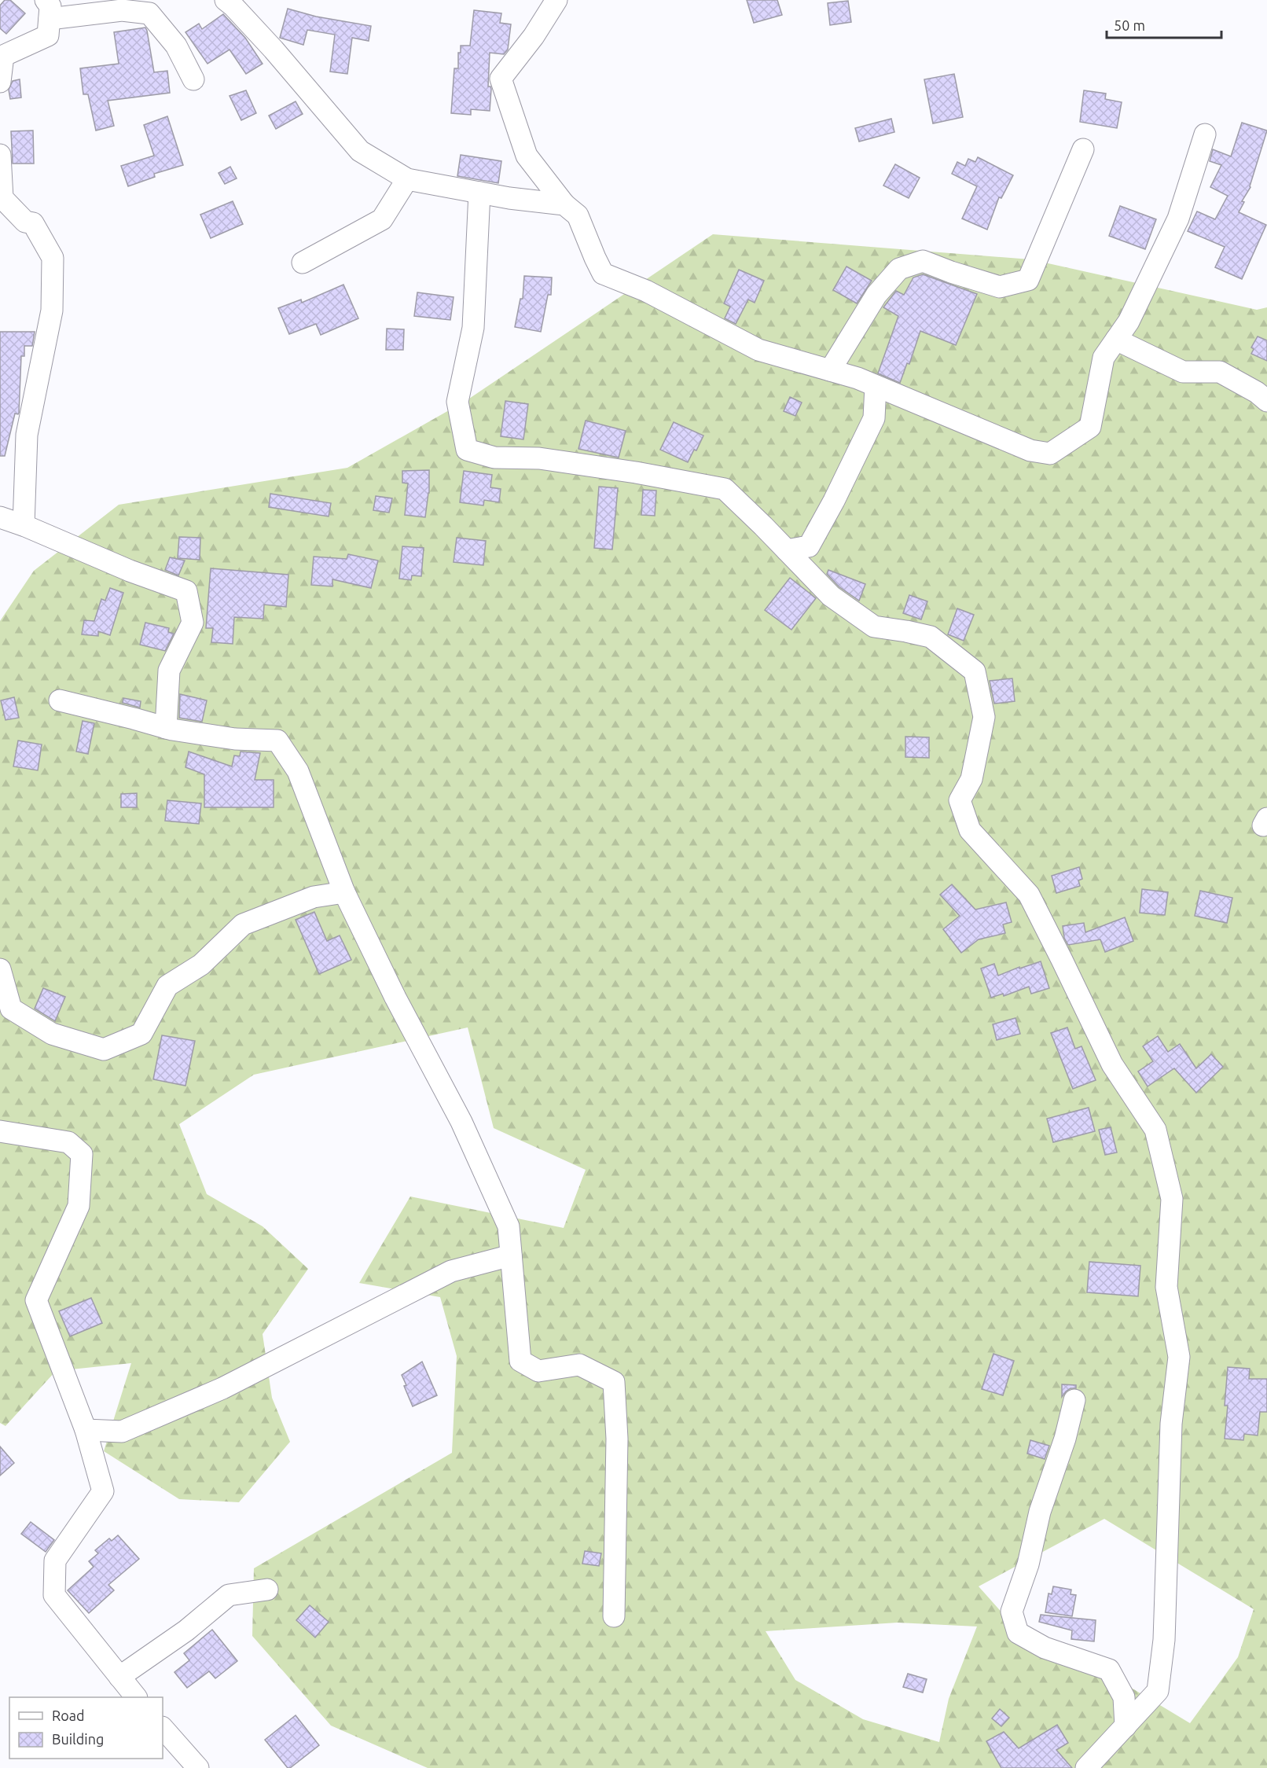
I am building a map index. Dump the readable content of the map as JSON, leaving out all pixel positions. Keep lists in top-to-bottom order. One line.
{"legend":["Road","Building"],"scale_bar":"50 m"}
